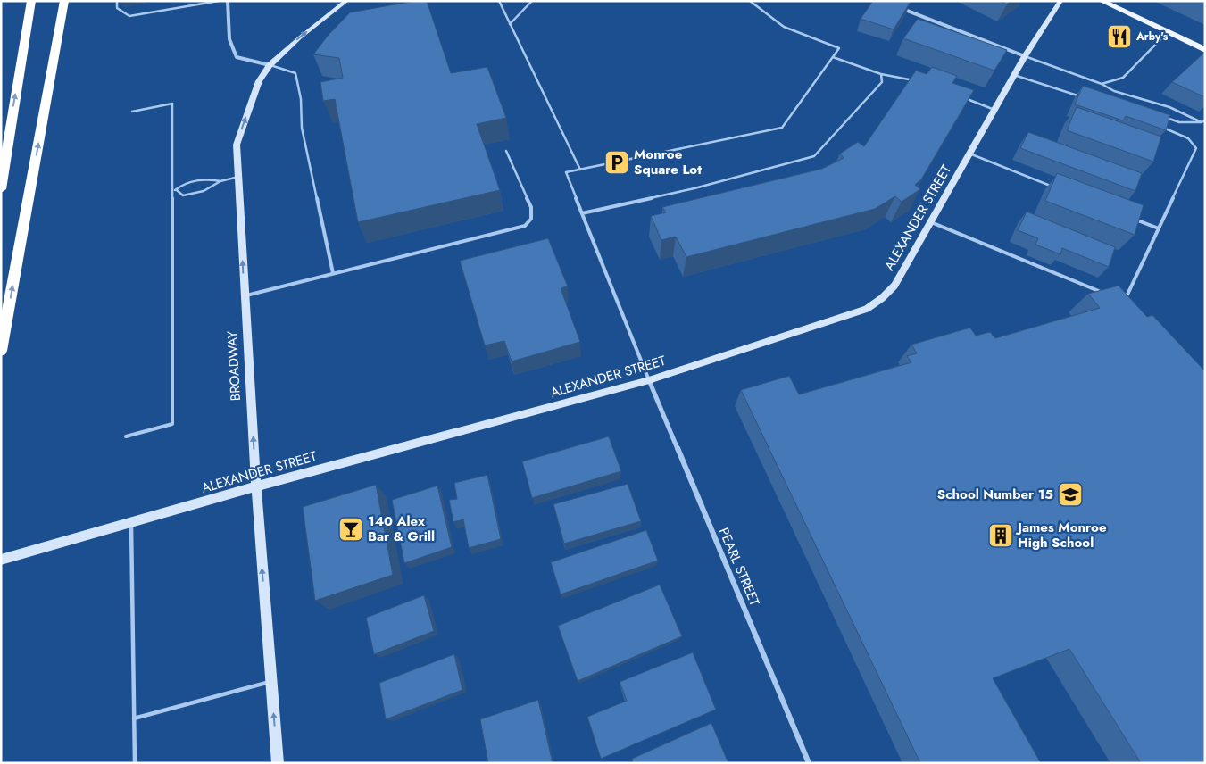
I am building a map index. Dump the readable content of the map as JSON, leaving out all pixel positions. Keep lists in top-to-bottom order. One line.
{"streets":{"street":["ALEXANDER STREET","BROADWAY","PEARL STREET"]},"crossings":[["ALEXANDER STREET","BROADWAY"],["ALEXANDER STREET","PEARL STREET"]],"one_way":["BROADWAY"],"places":{"restaurant":["Arby's"],"parking":["Monroe Square Lot"],"school or university":["School Number 15"],"bar":["140 Alex Bar & Grill"],"building":["James Monroe High School"]}}
